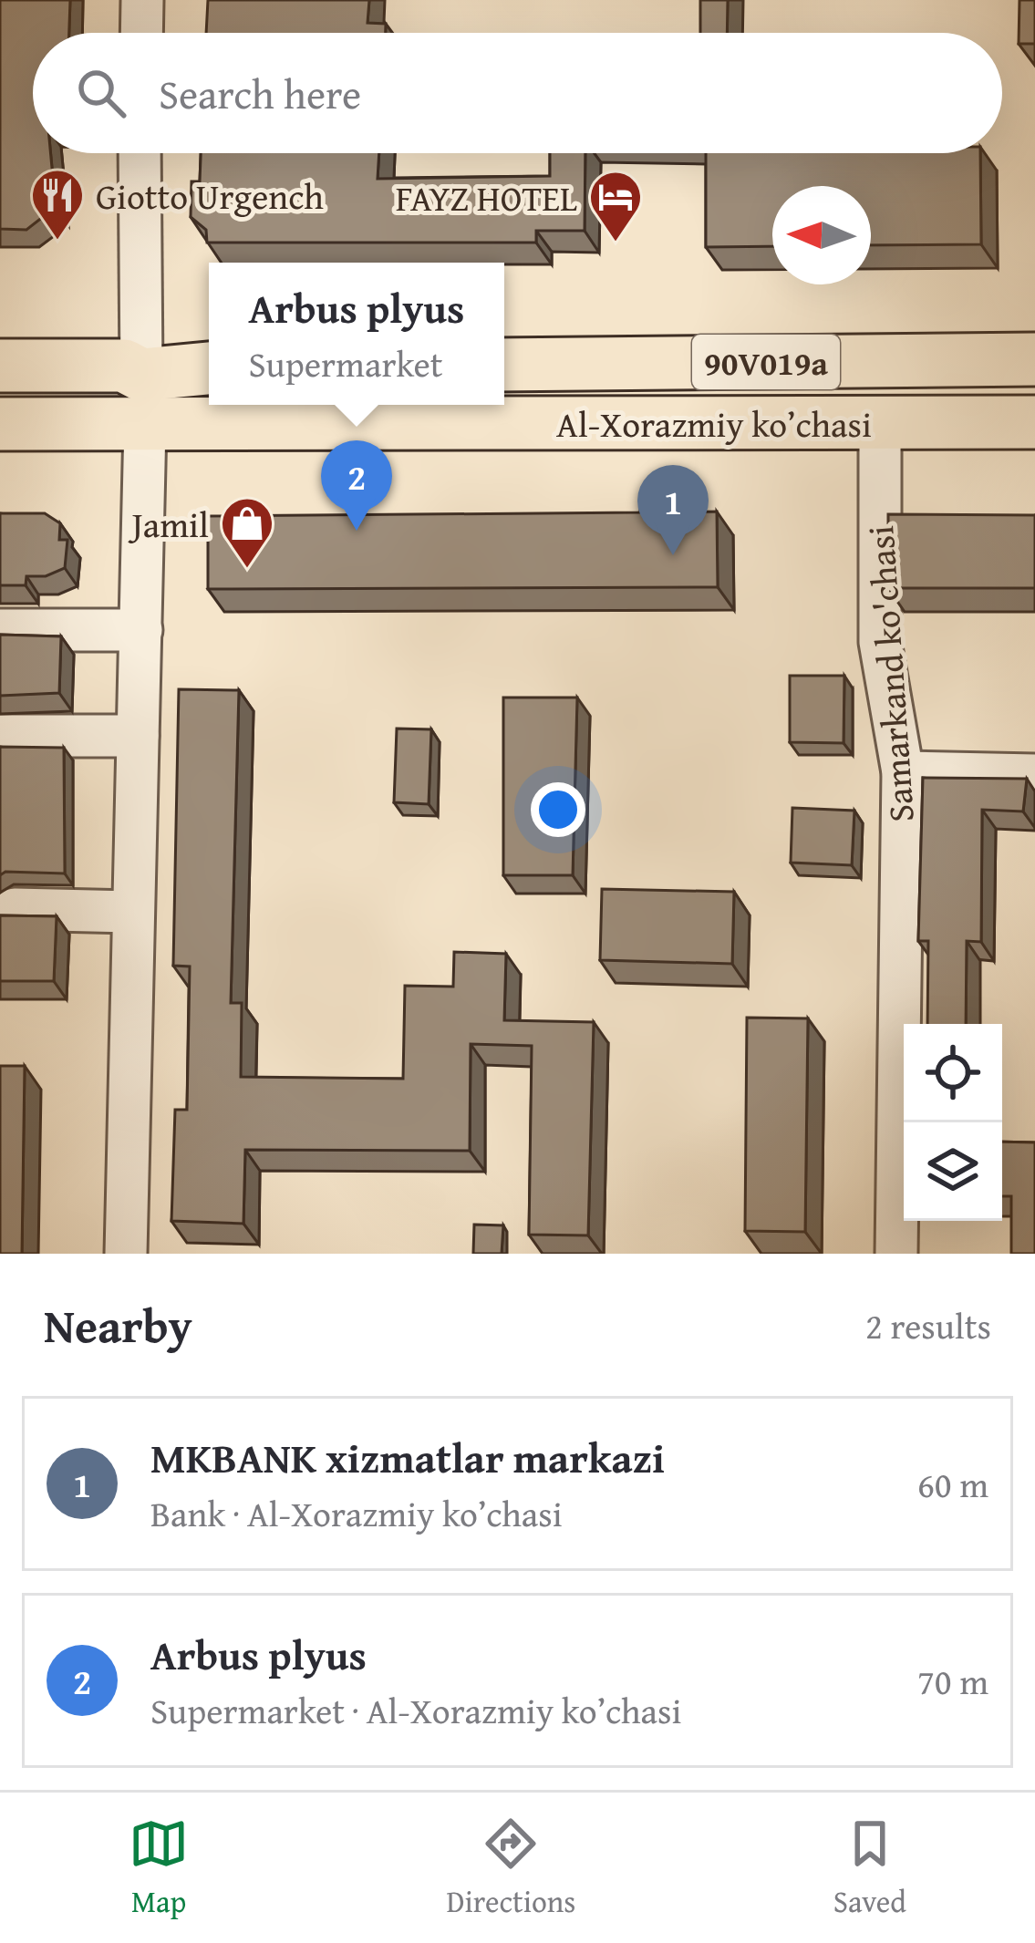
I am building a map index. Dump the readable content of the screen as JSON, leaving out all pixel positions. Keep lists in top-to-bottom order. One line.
{"streets":{"main road":["90V019a","Al-Xorazmiy ko’chasi"],"street":["Samarkand ko'chasi"]},"crossings":[["Al-Xorazmiy ko’chasi","Samarkand ko'chasi"]],"places":{"restaurant":["Giotto Urgench"],"hotel":["FAYZ HOTEL"],"shop":["Jamil"]},"north":"left","page":{"search":"Search here","popup":["Arbus plyus","Supermarket"],"pins":["2","1"],"heading":["Nearby","2 results"],"list":[{"mark":"1","name":"MKBANK xizmatlar markazi","note":"Bank · Al-Xorazmiy ko’chasi","value":"60 m"},{"mark":"2","name":"Arbus plyus","note":"Supermarket · Al-Xorazmiy ko’chasi","value":"70 m"}],"nav":["Map","Directions","Saved"]}}
